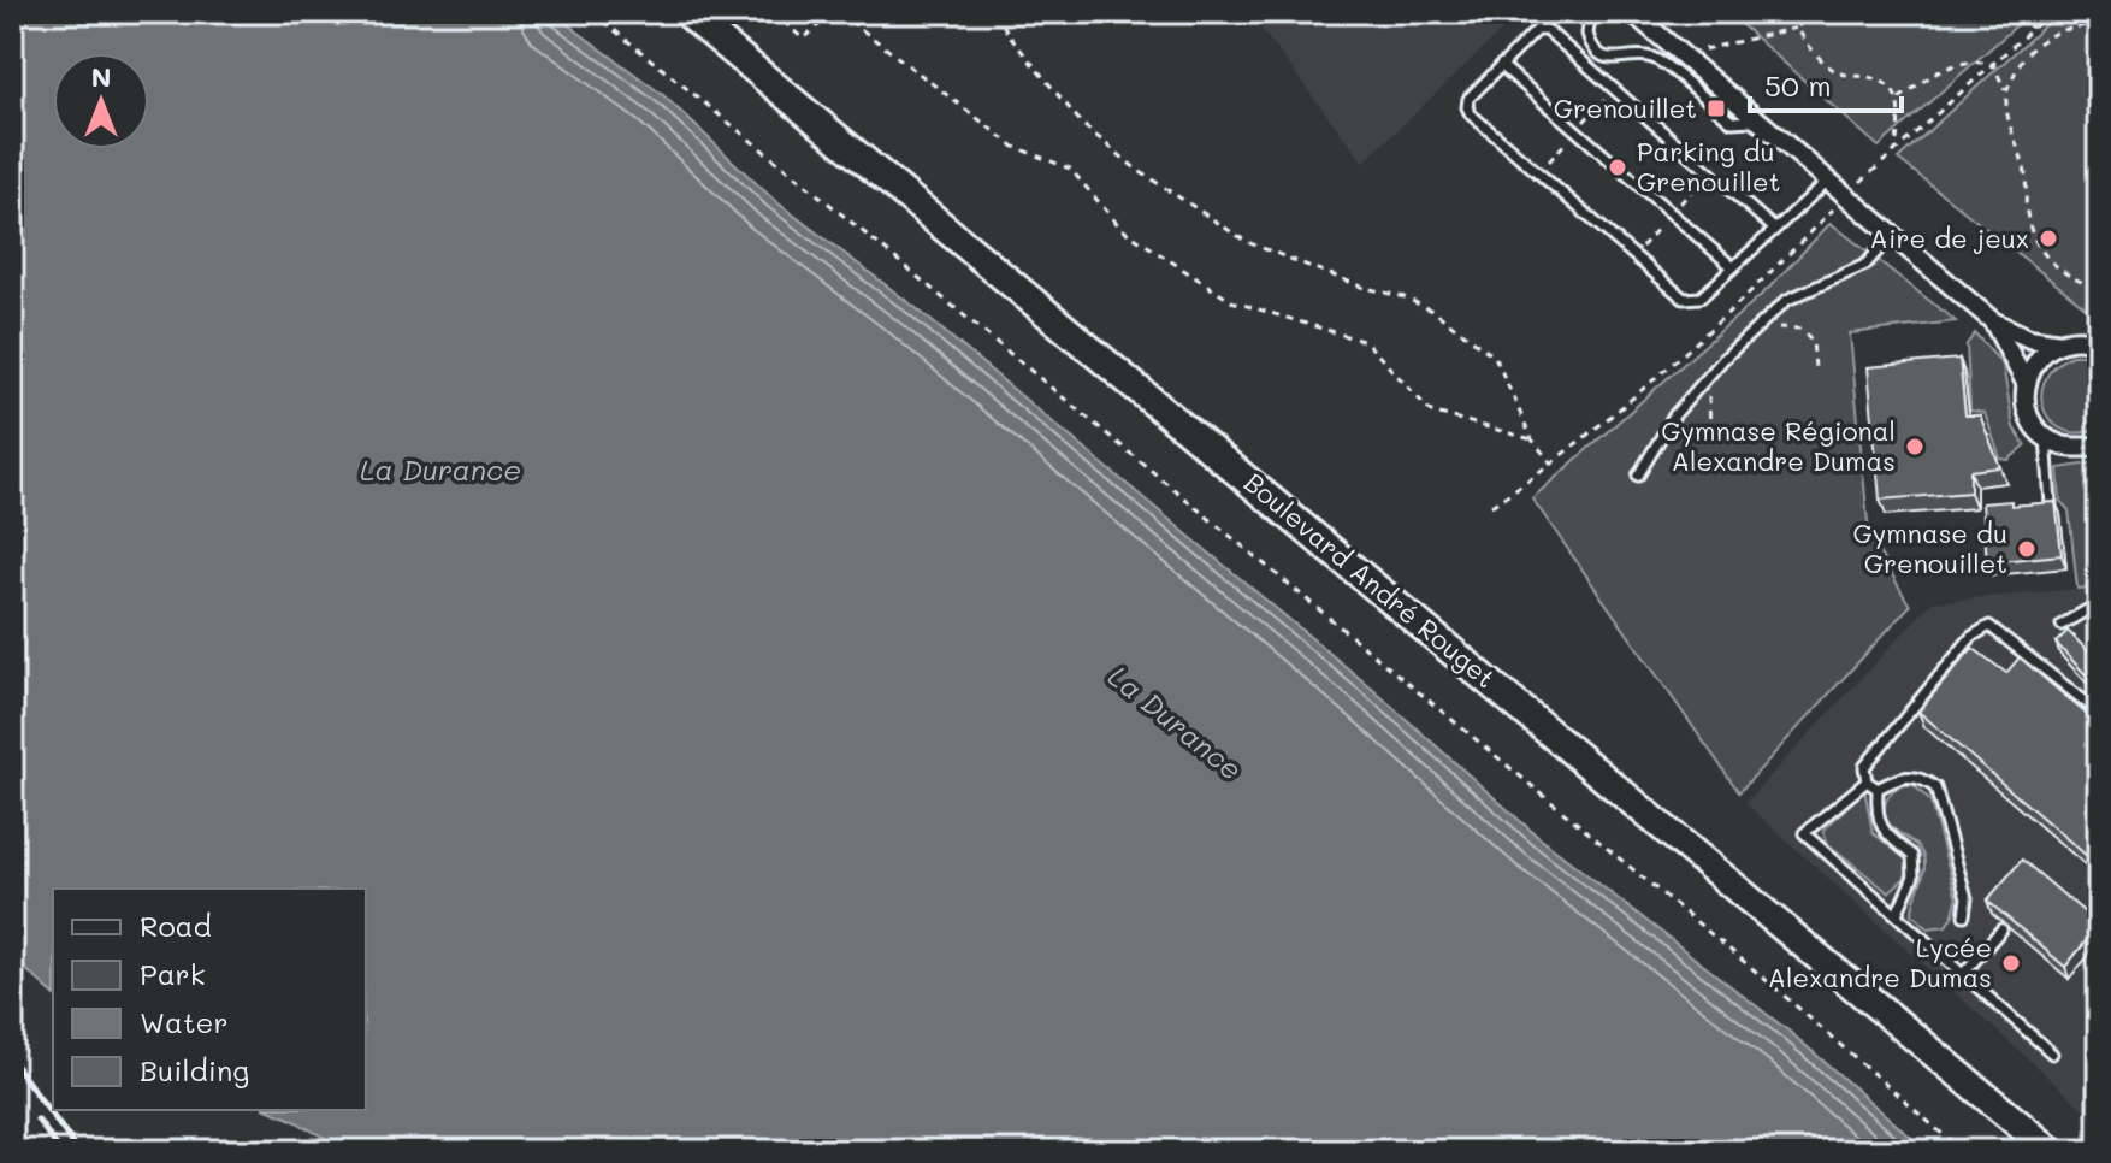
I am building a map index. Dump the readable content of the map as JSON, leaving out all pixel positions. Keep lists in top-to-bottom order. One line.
{"streets":{"main road":["Boulevard André Rouget"]},"water":["La Durance"],"places":{"transit":["Grenouillet"],"other":["Parking du Grenouillet","Aire de jeux","Gymnase Régional Alexandre Dumas","Gymnase du Grenouillet","Lycée Alexandre Dumas"]},"legend":["Road","Park","Water","Building"],"scale_bar":"50 m","north":"top"}
